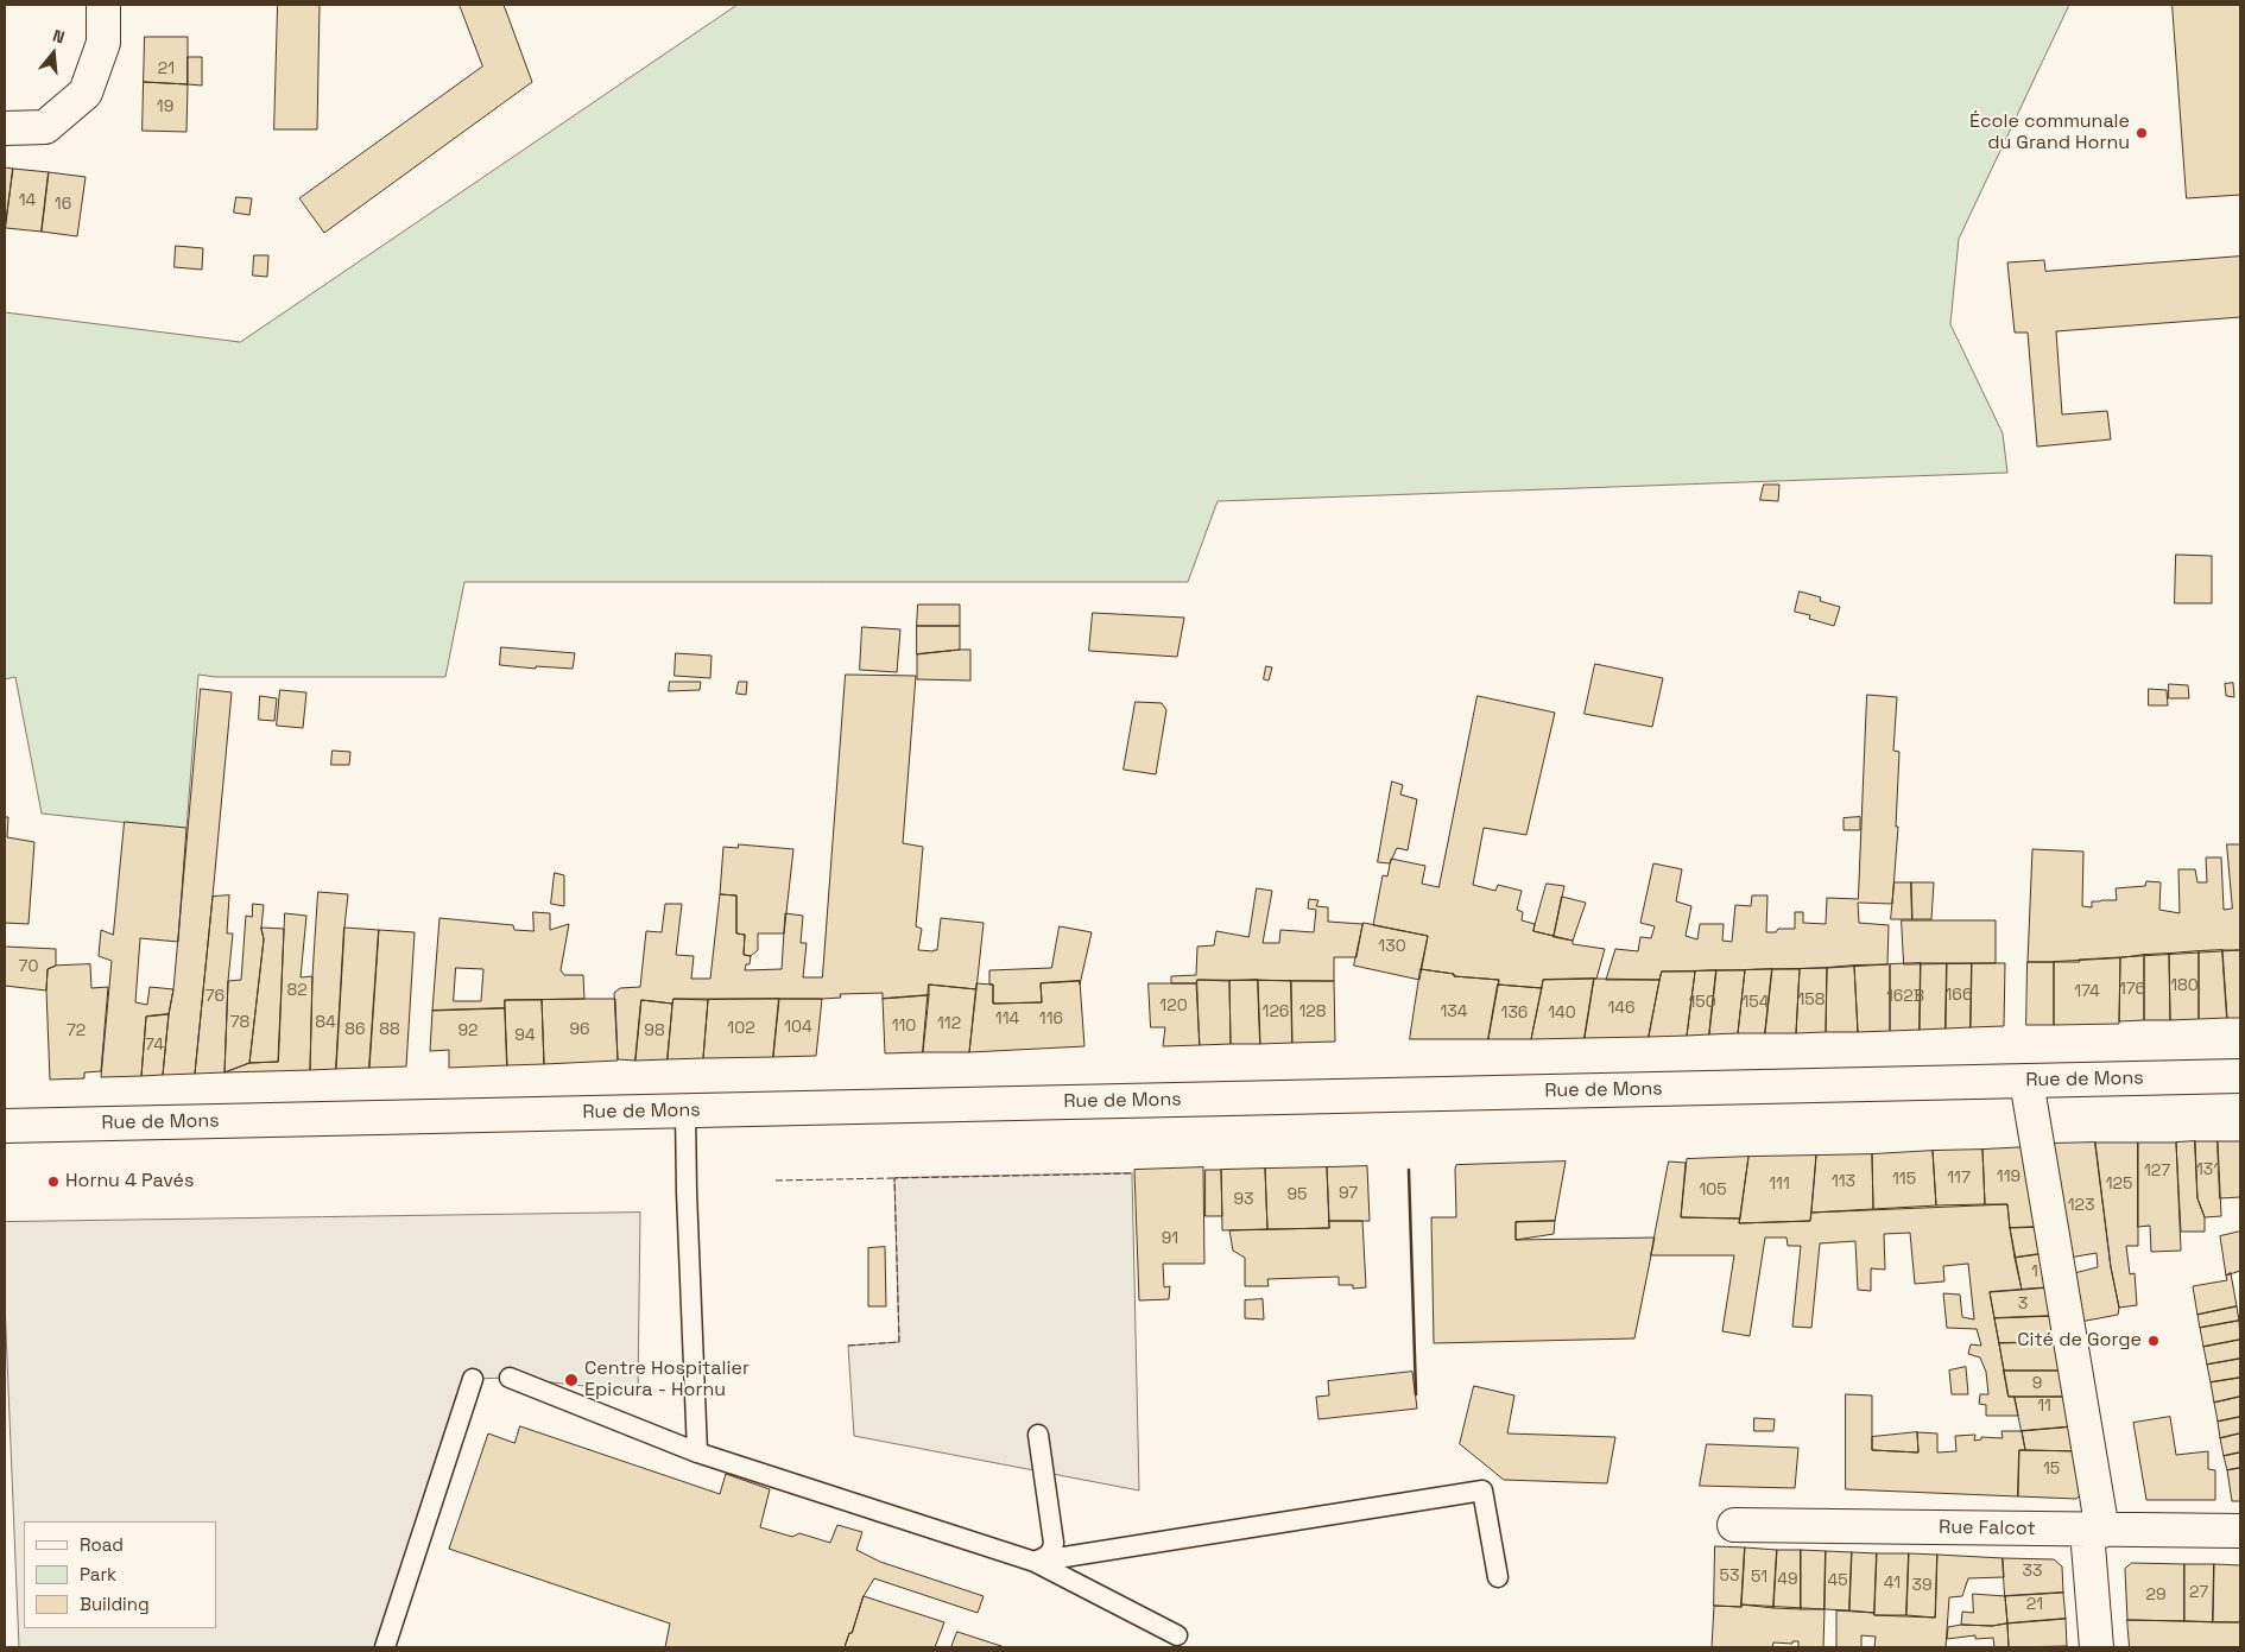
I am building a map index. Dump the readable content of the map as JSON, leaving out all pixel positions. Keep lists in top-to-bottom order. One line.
{"streets":{"main road":["Rue de Mons","Rue Falcot"]},"places":["École communale du Grand Hornu","Hornu 4 Pavés","Cité de Gorge","Centre Hospitalier Epicura - Hornu"],"house_numbers":["21","19","14","16","130","70","180","176","82","174","166","76","162B","158","150","154","120","146","126","128","134","136","140","114","116","78","84","112","110","104","102","86","88","96","72","92","98","94","74","131","127","119","117","115","113","111","125","105","97","95","93","123","91","1","3","9","11","15","33","53","51","49","45","41","39","27","29","21"],"legend":["Road","Park","Building"],"north":"top"}
